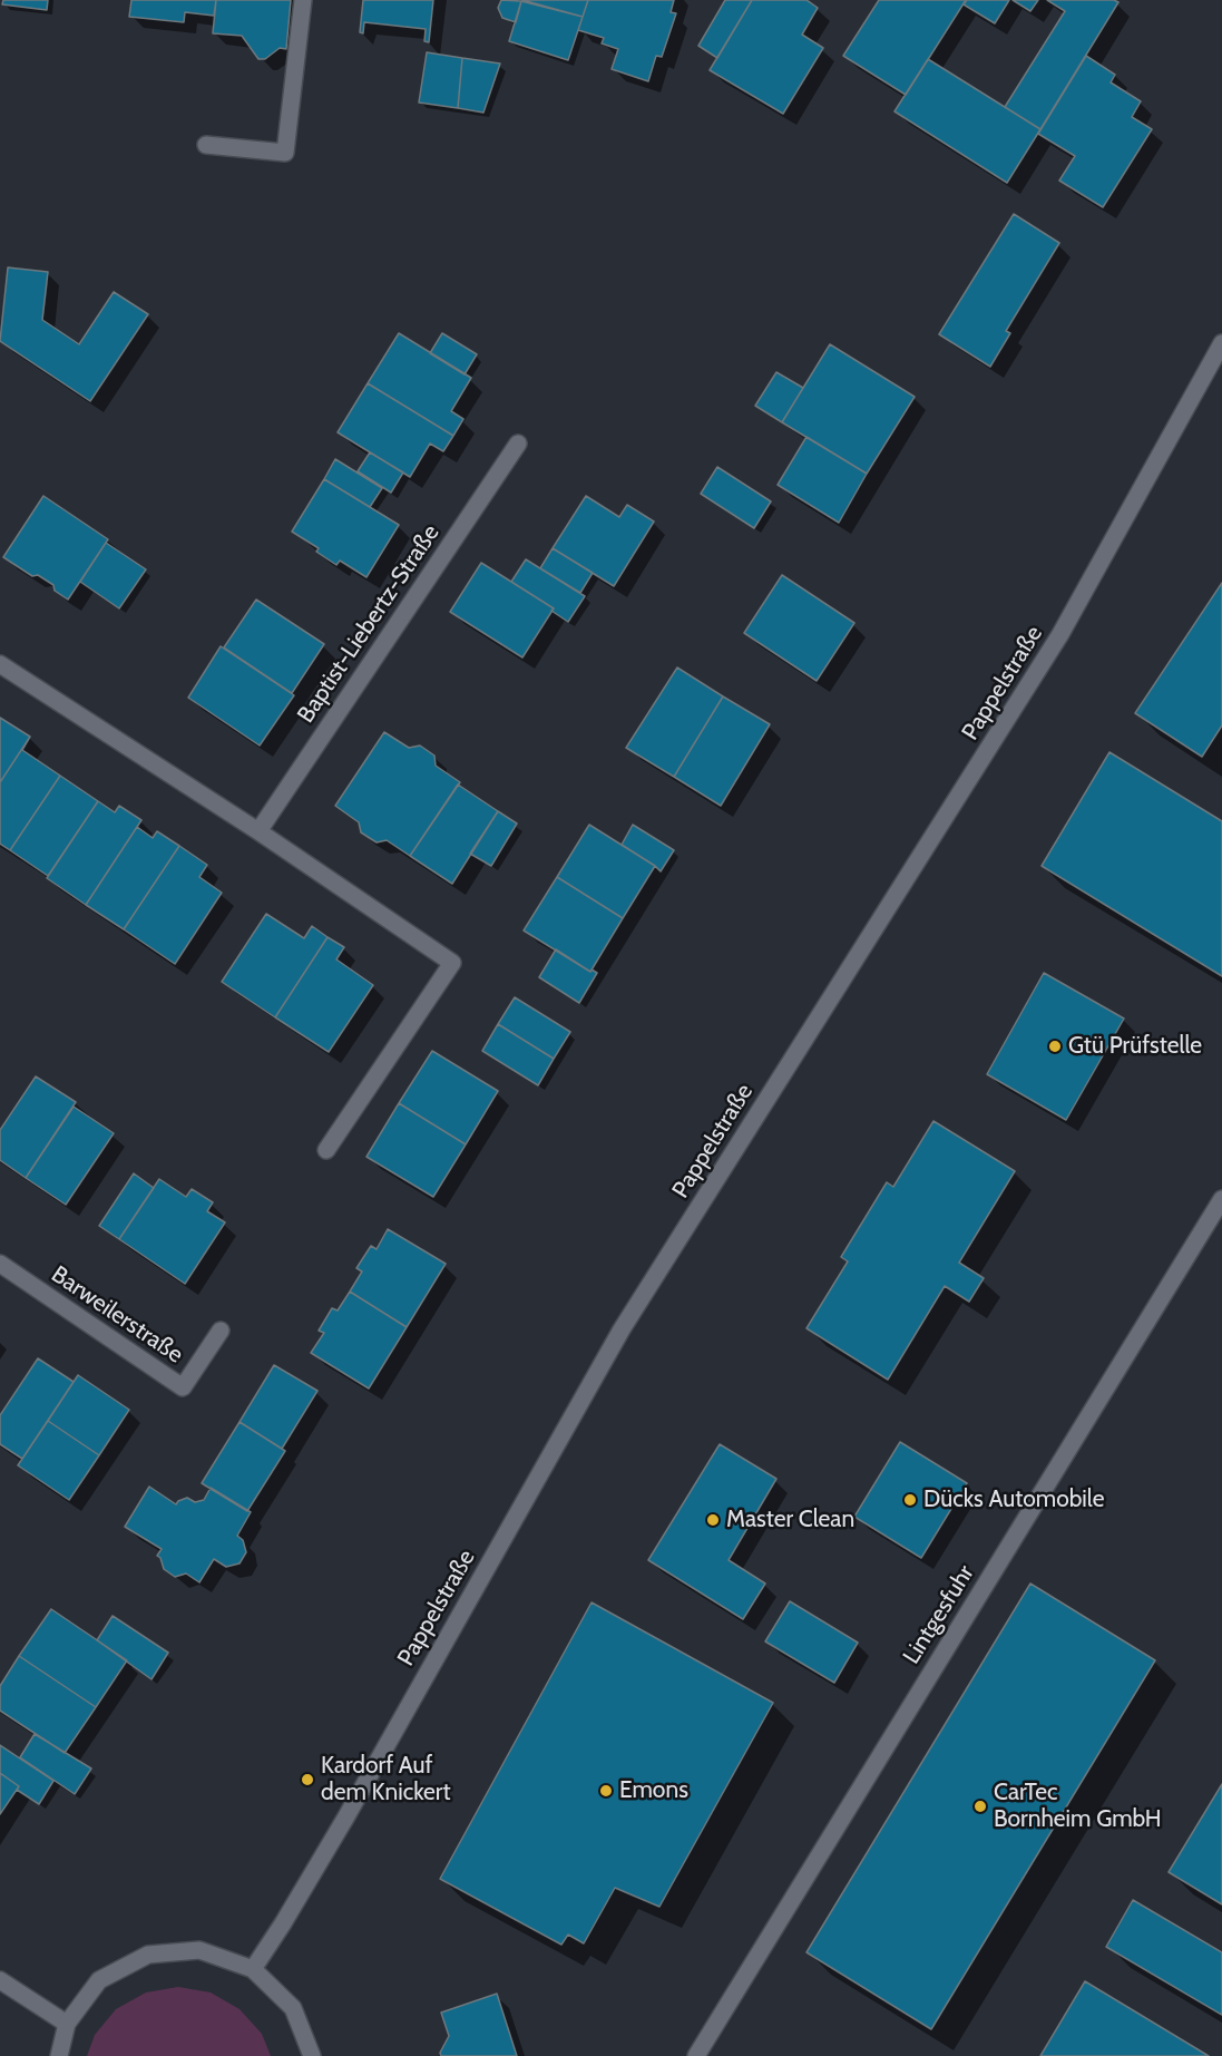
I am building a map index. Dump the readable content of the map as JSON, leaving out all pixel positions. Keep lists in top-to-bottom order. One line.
{"streets":{"street":["Baptist-Liebertz-Straße","Pappelstraße","Barweilerstraße","Lintgesfuhr"]},"places":["Gtü Prüfstelle","Dücks Automobile","Master Clean","Kardorf Auf dem Knickert","Emons","CarTec Bornheim GmbH"]}
